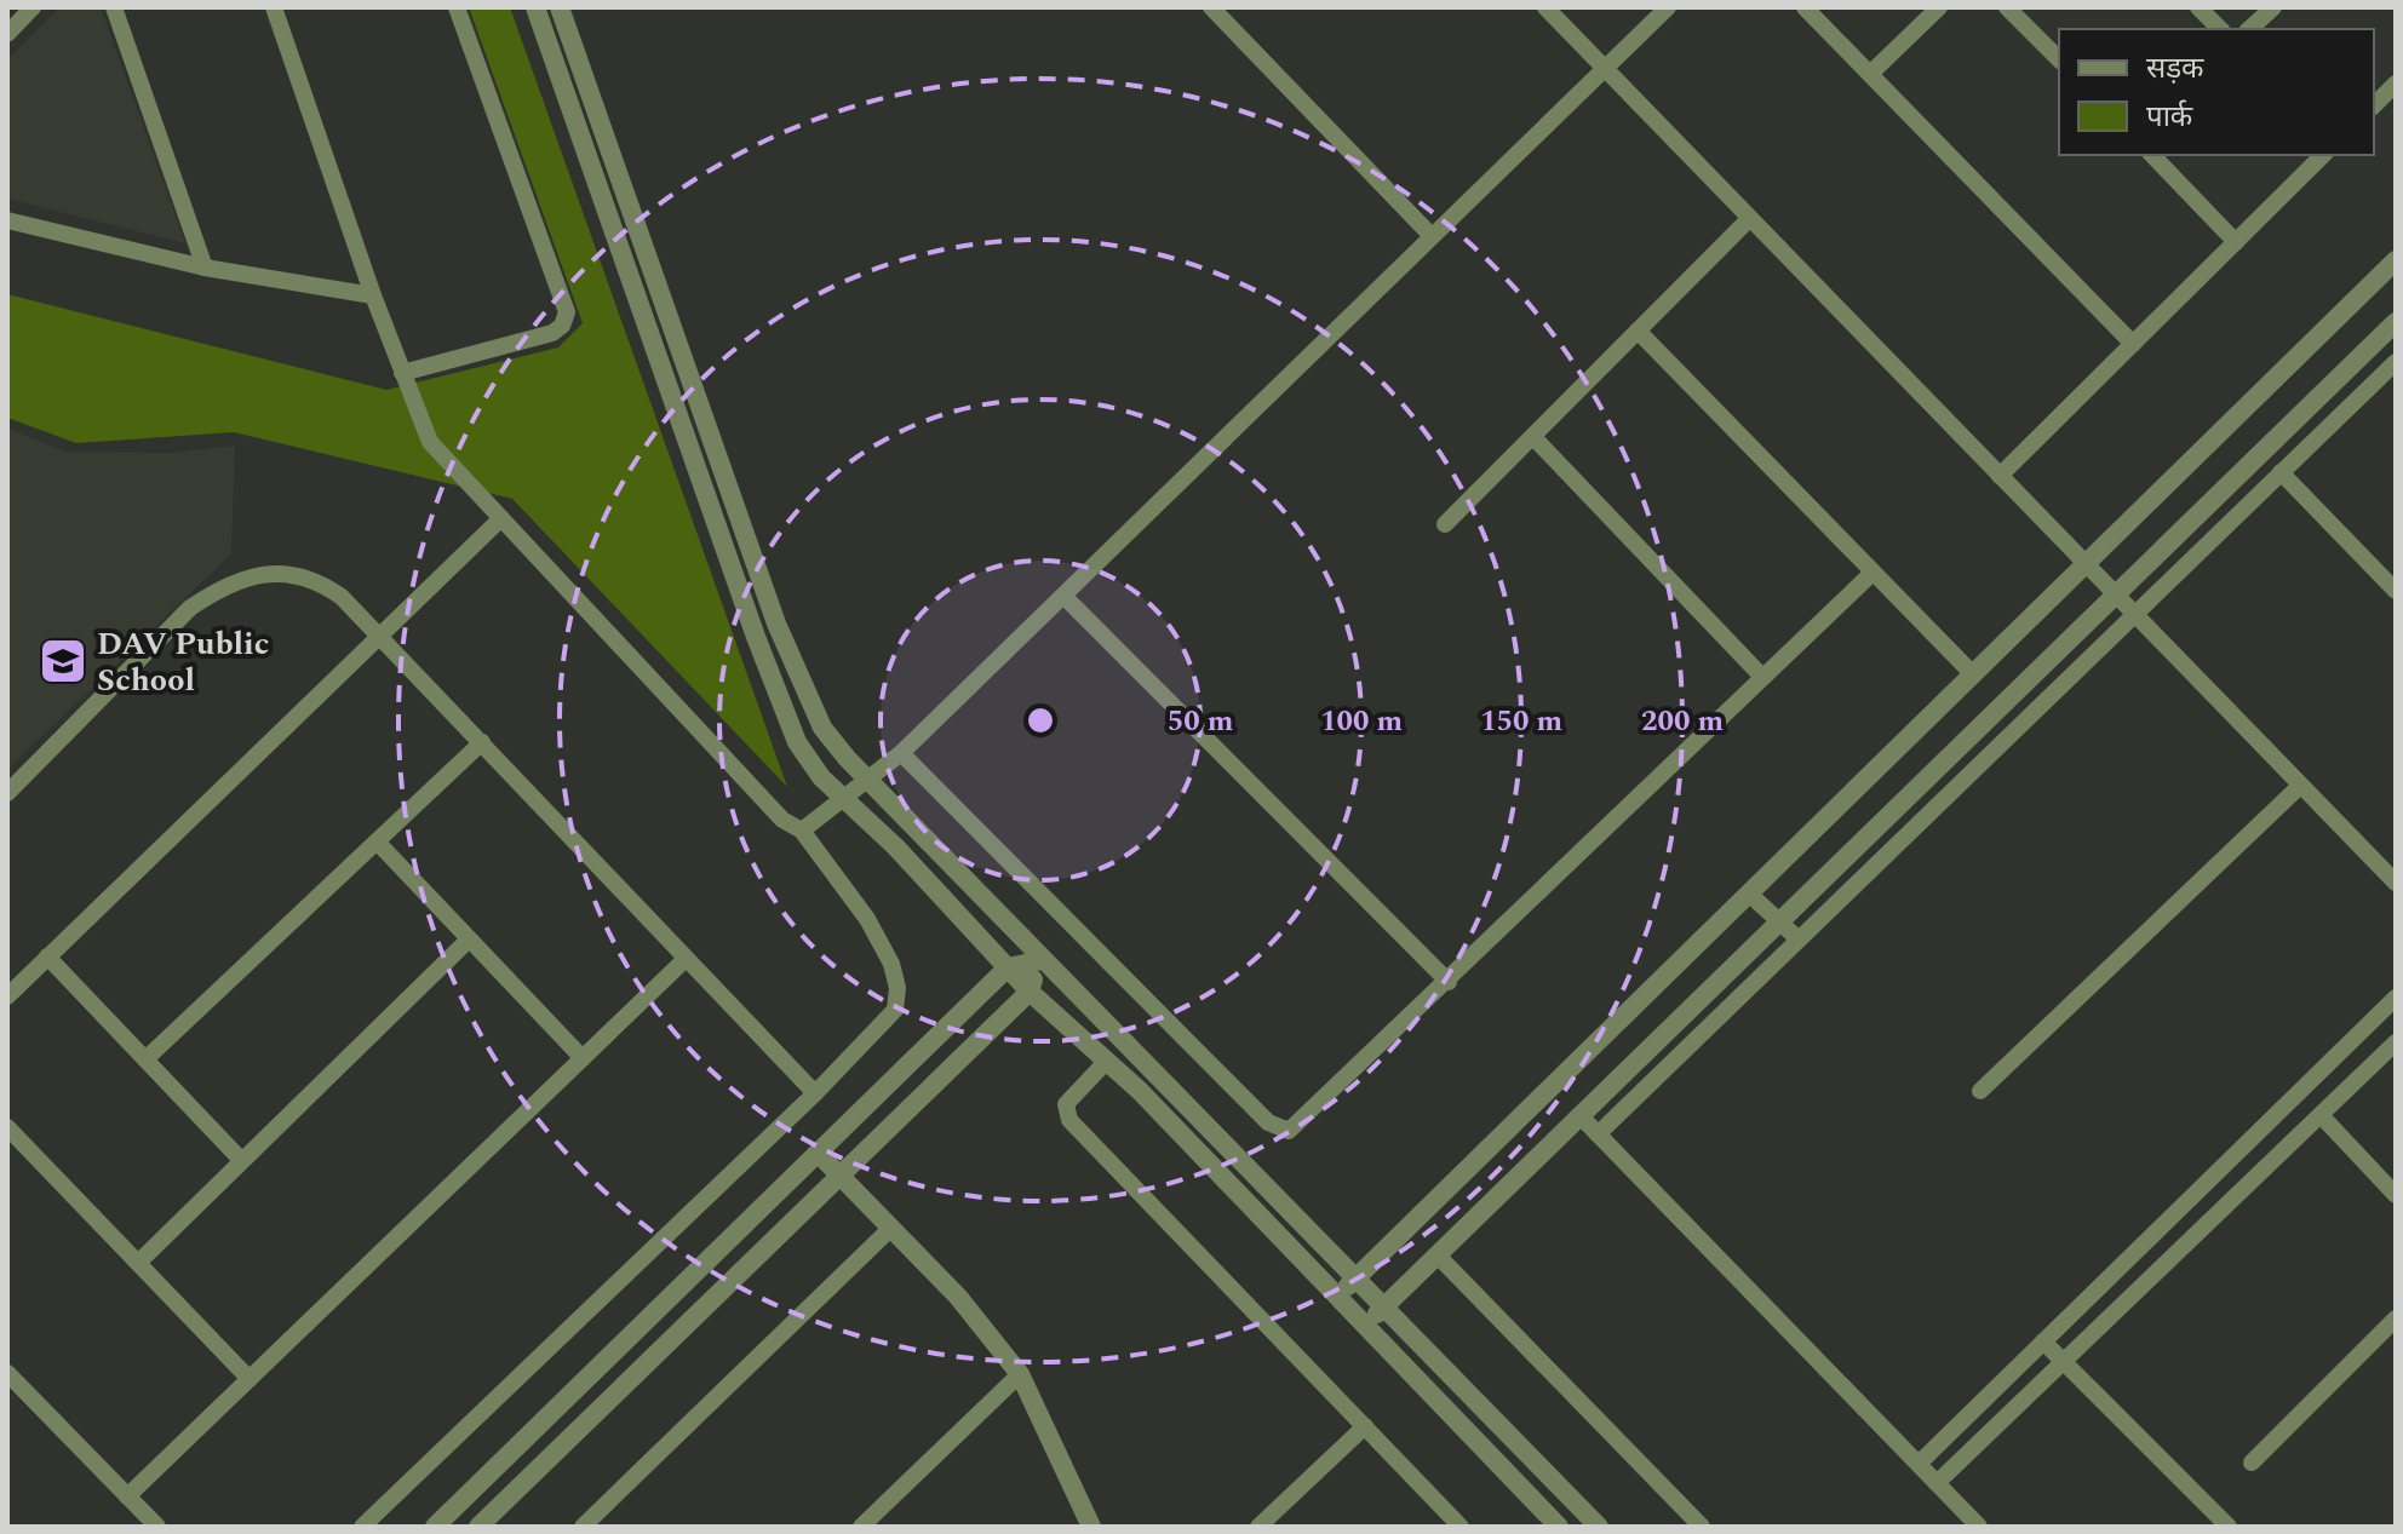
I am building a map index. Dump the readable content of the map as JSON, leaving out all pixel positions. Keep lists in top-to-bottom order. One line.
{"places":{"school or university":["DAV Public School"]},"legend":["सड़क","पार्क"],"rings":["50 m","100 m","150 m","200 m"]}
